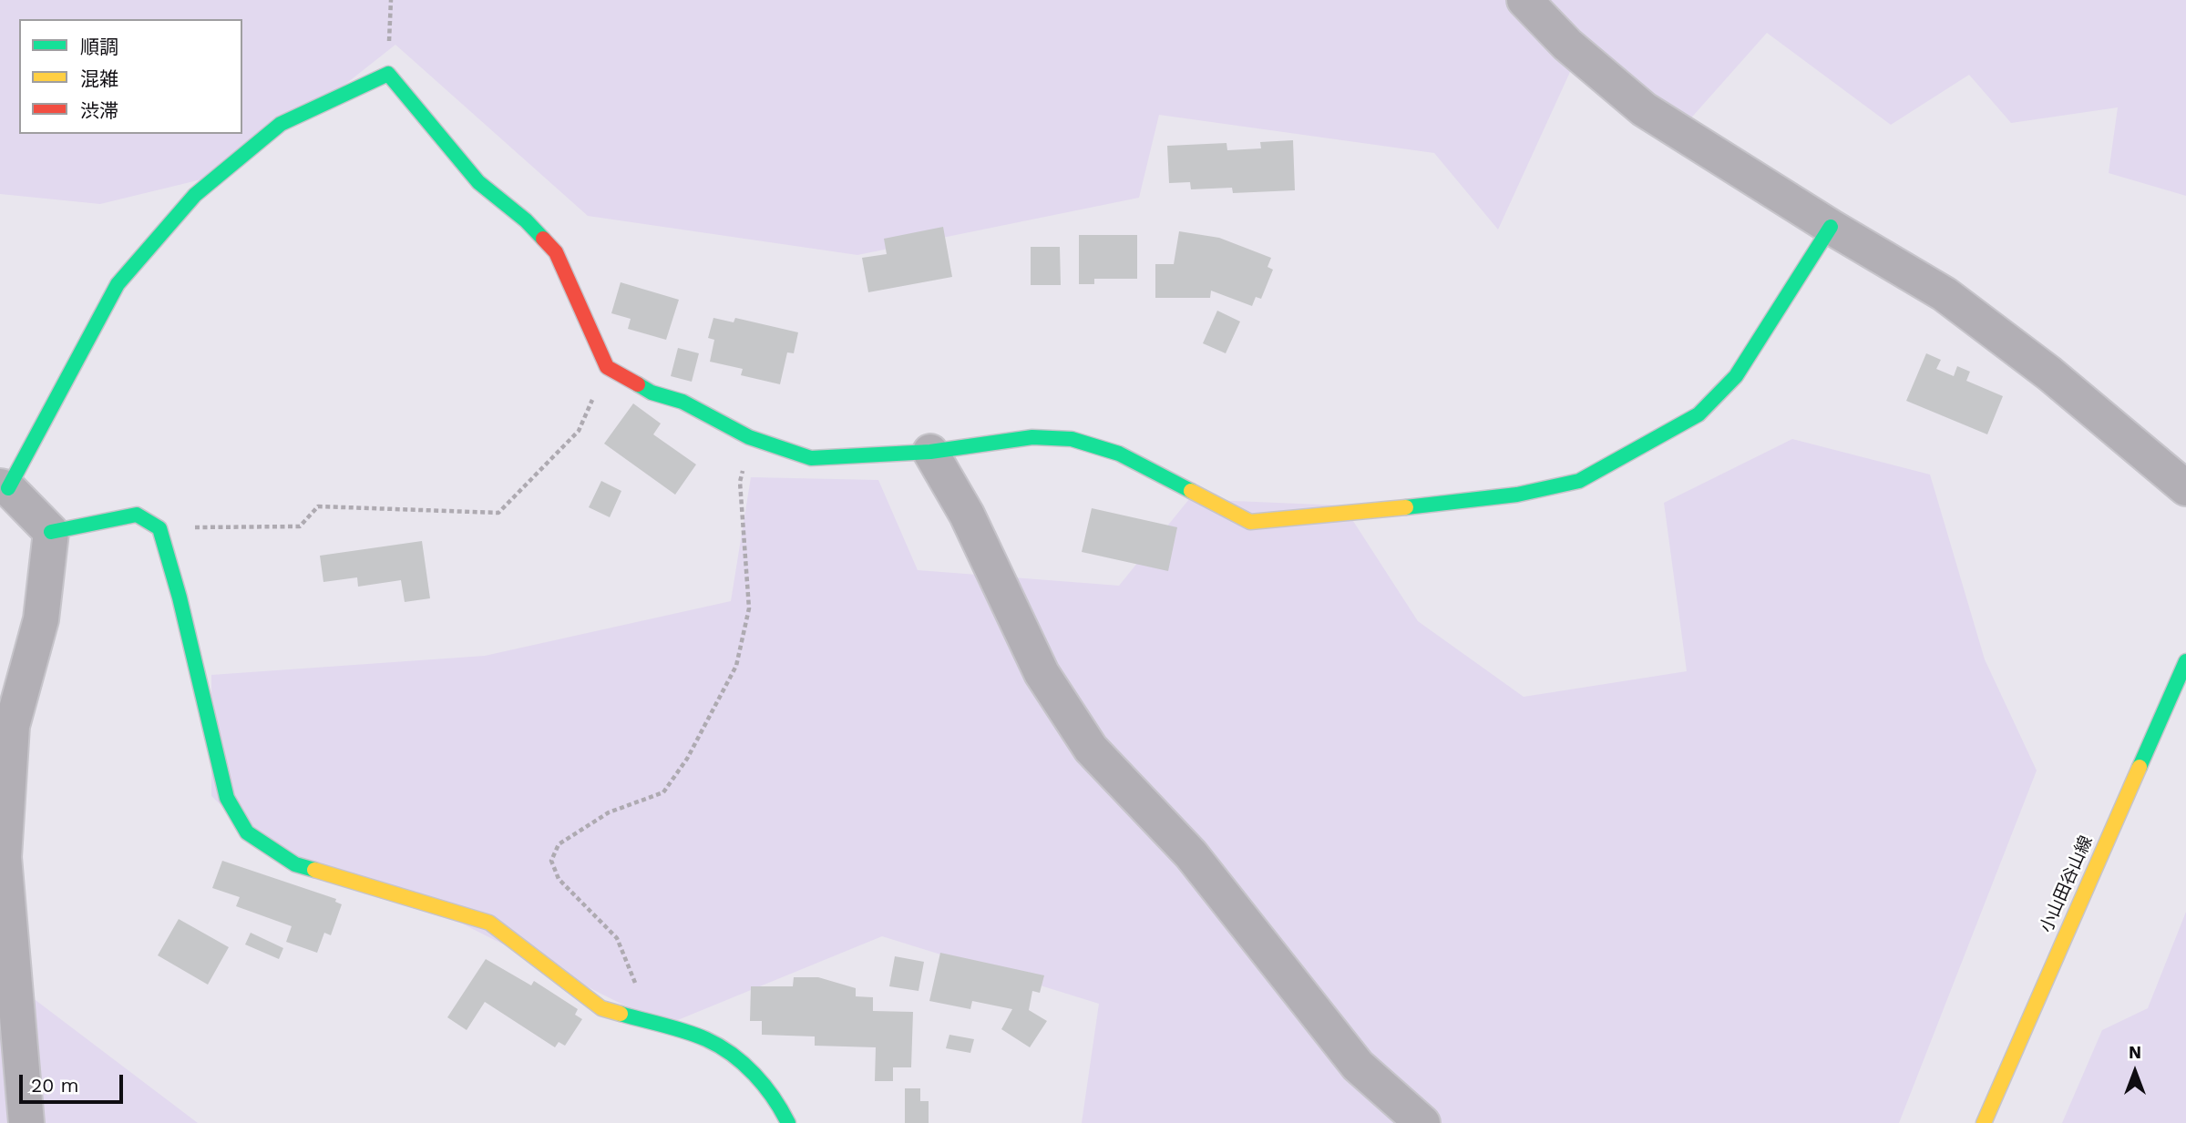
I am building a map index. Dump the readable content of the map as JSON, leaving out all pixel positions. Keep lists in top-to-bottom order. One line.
{"streets":{"street":["小山田谷山線"]},"legend":["順調","混雑","渋滞"],"scale_bar":"20 m","north":"top"}
